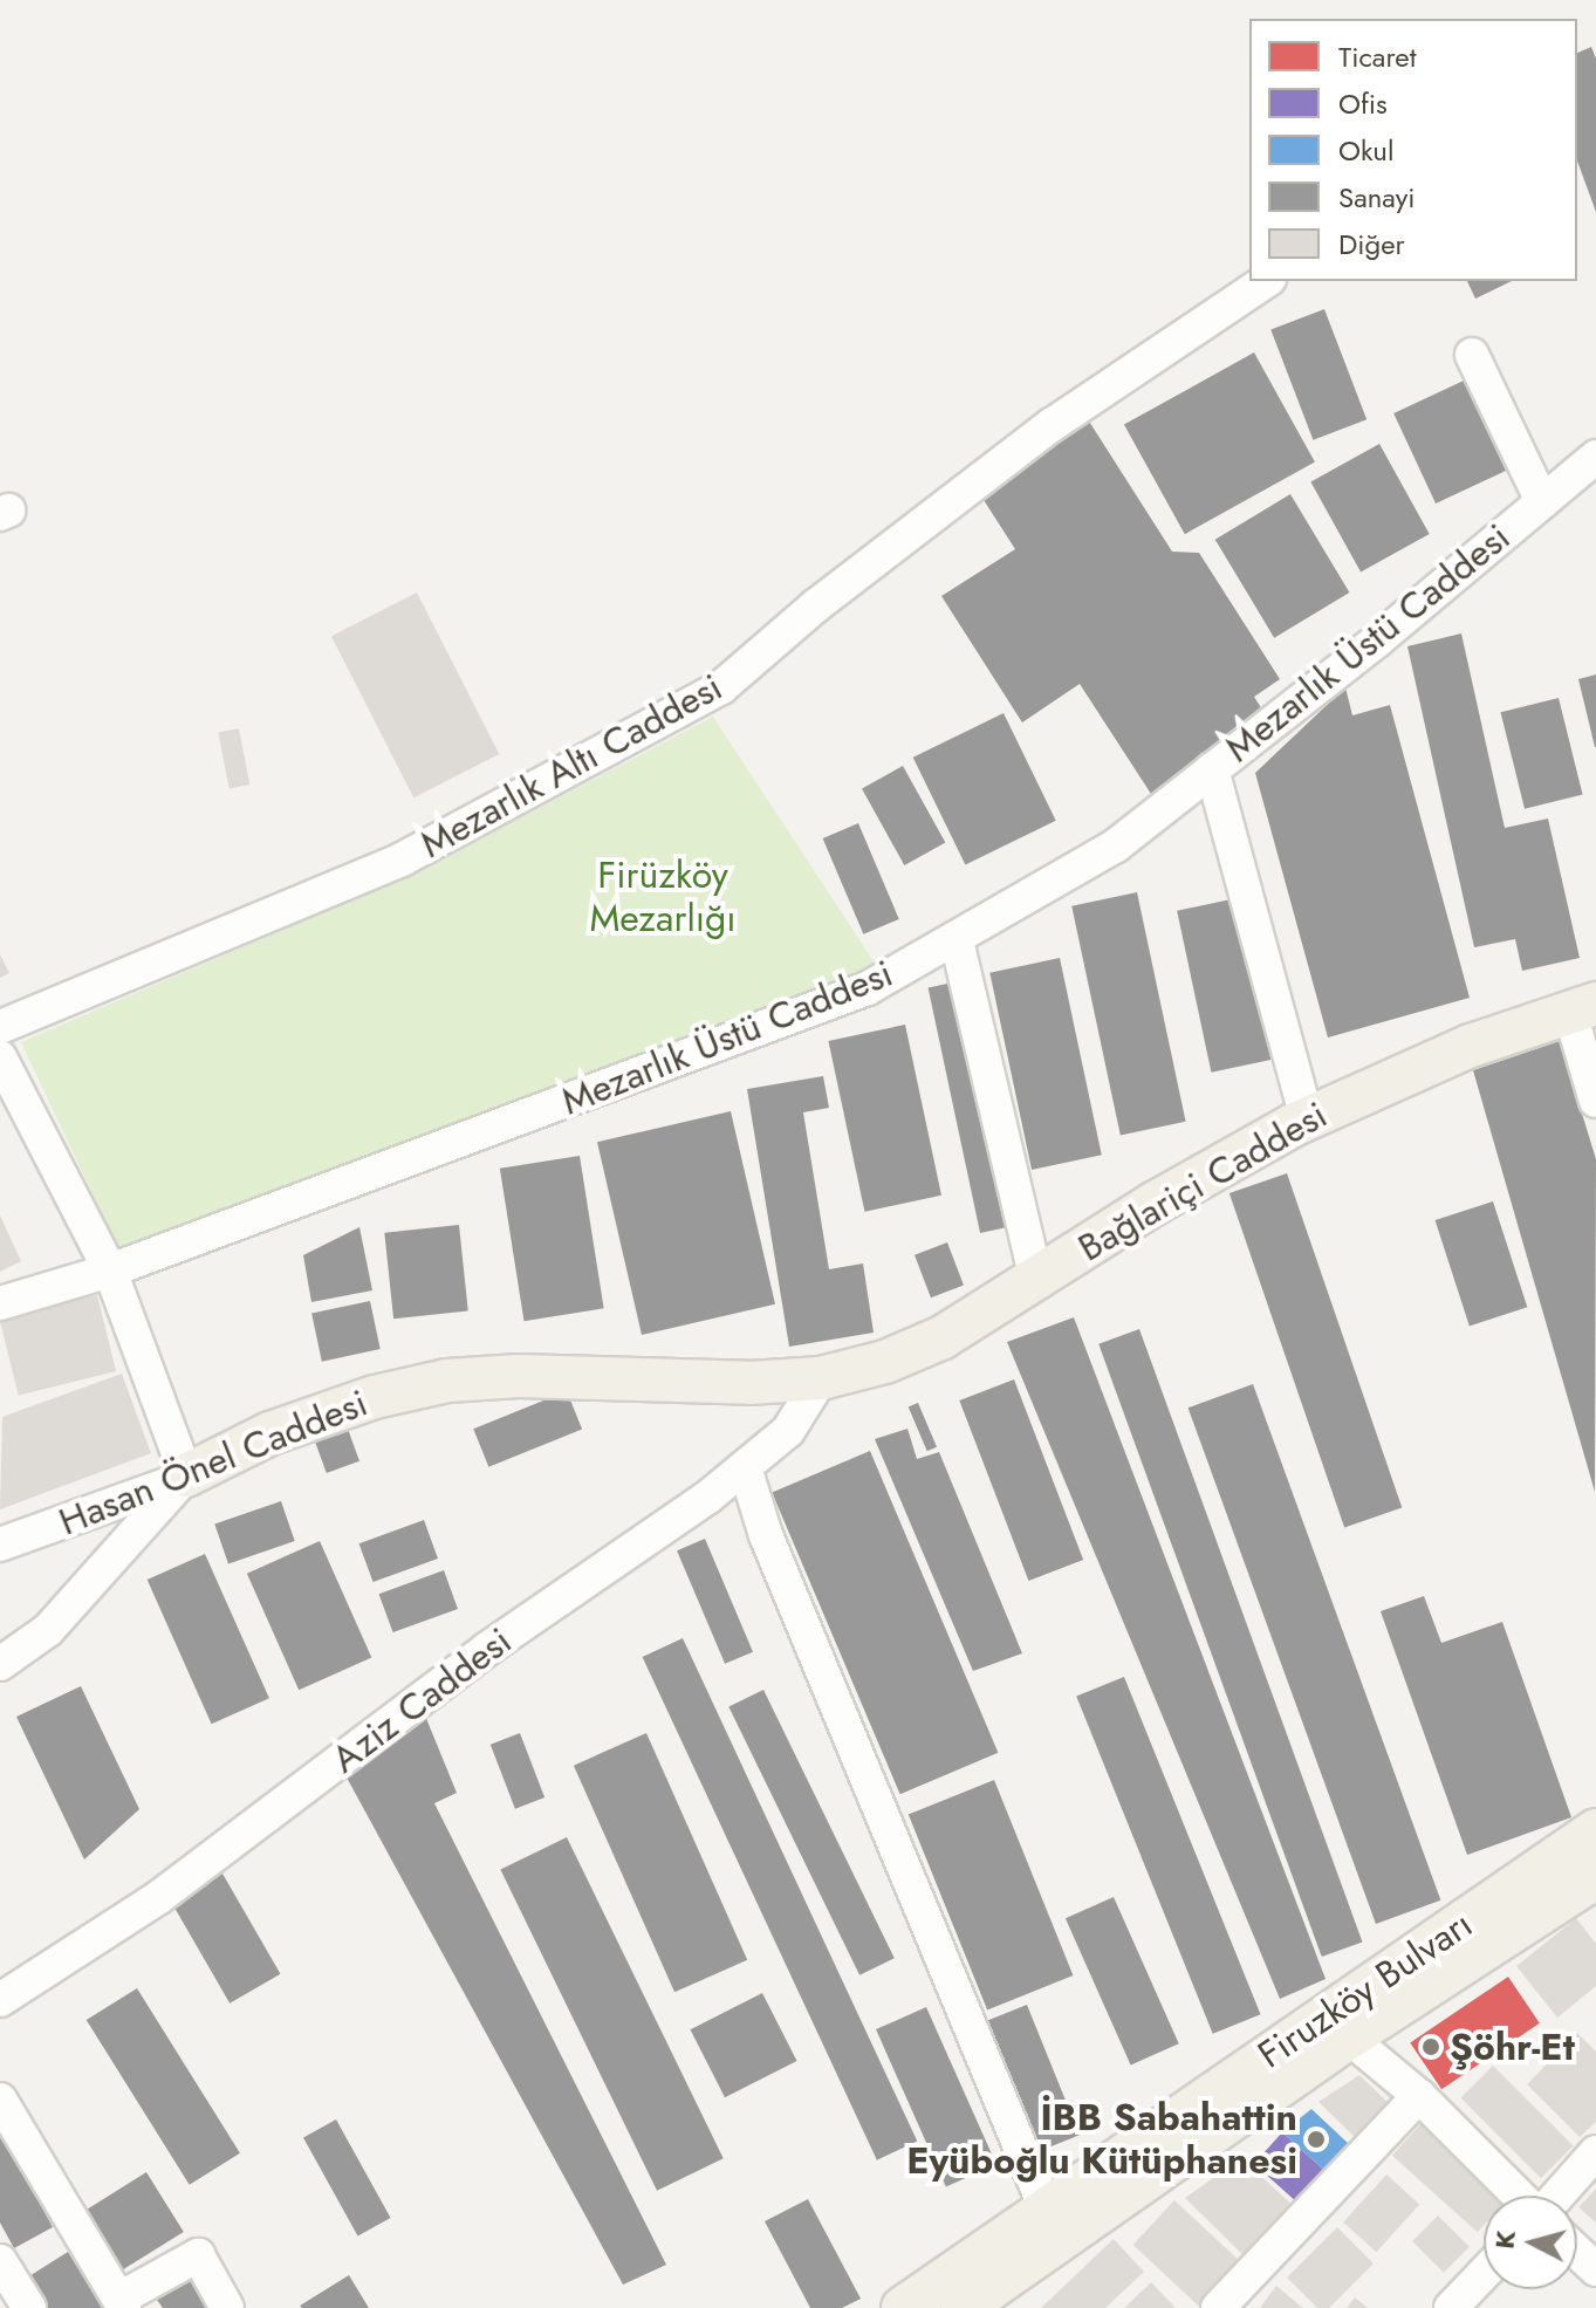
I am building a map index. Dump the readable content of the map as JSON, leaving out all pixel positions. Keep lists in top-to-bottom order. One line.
{"streets":{"main road":["Bağlariçi Caddesi","Hasan Önel Caddesi","Firuzköy Bulvarı"],"street":["Mezarlık Üstü Caddesi","Mezarlık Altı Caddesi","Aziz Caddesi"]},"crossings":[["Bağlariçi Caddesi","Hasan Önel Caddesi"],["Bağlariçi Caddesi","Aziz Caddesi"],["Hasan Önel Caddesi","Aziz Caddesi"]],"parks":["Firüzköy Mezarlığı"],"places":["Şöhr-Et","İBB Sabahattin Eyüboğlu Kütüphanesi"],"legend":["Ticaret","Ofis","Okul","Sanayi","Diğer"],"north":"left"}
